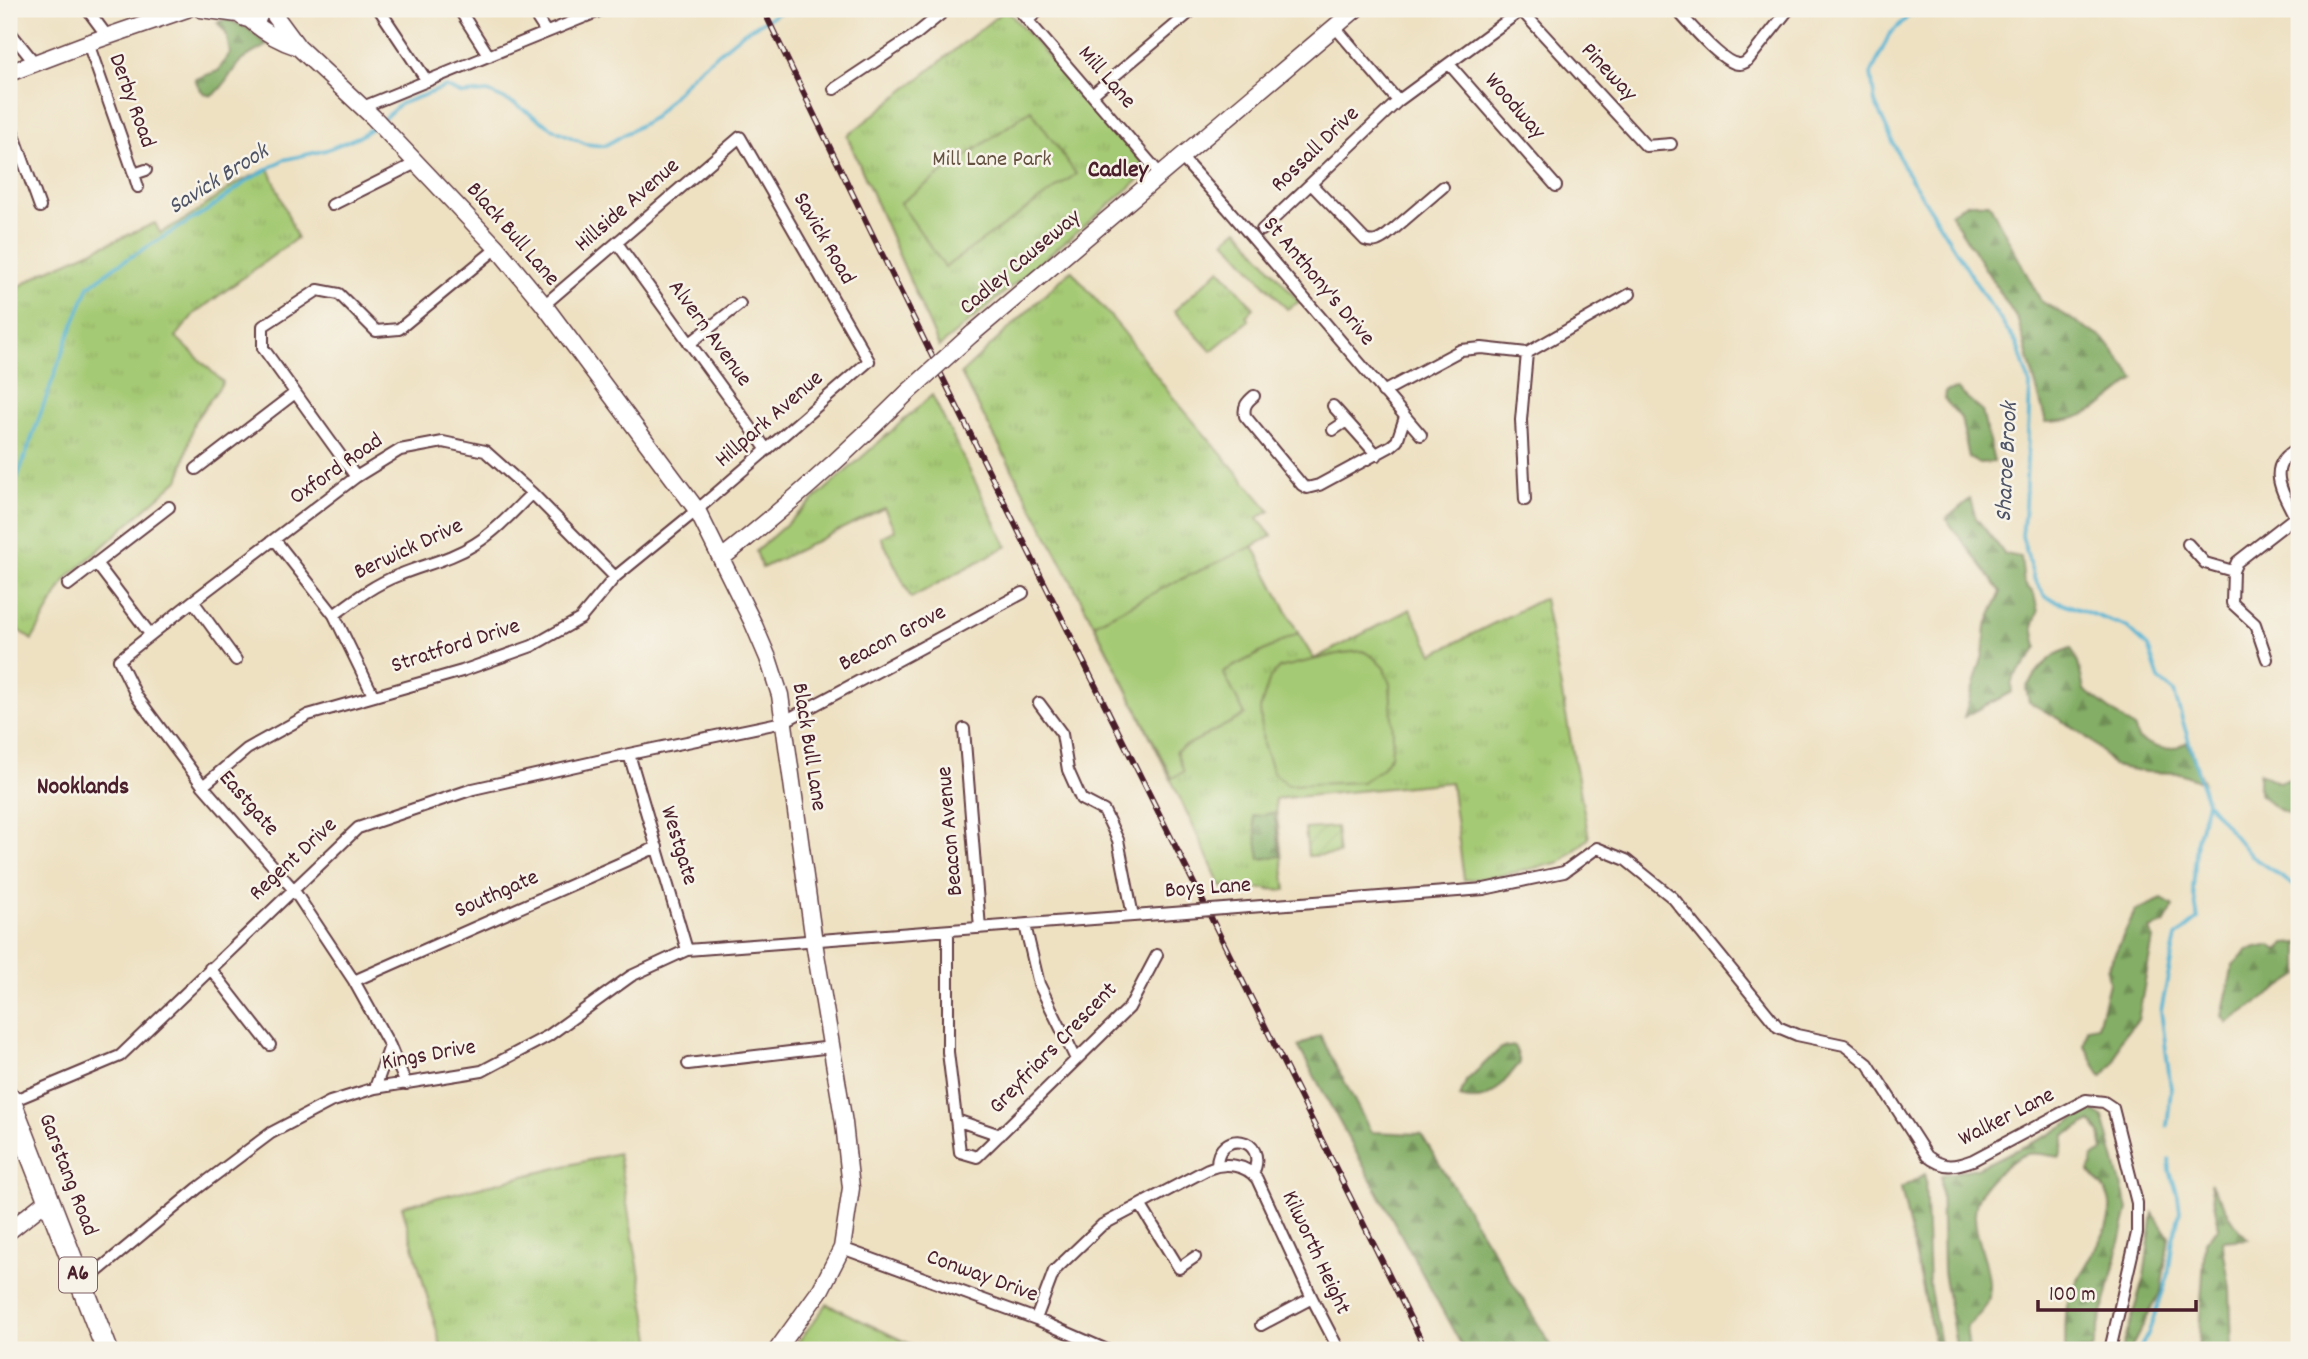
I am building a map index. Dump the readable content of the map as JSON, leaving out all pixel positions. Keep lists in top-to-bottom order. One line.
{"streets":{"highway":["Garstang Road","A6"],"street":["Pineway","Mill Lane","Derby Road","Woodway","Rossall Drive","Hillside Avenue","Black Bull Lane","Savick Road","Cadley Causeway","St Anthony's Drive","Alvern Avenue","Hillpark Avenue","Oxford Road","Berwick Drive","Beacon Grove","Stratford Drive","Eastgate","Beacon Avenue","Westgate","Regent Drive","Boys Lane","Southgate","Greyfriars Crescent","Kings Drive","Walker Lane","Kilworth Height","Conway Drive"]},"crossings":[["Pineway","Rossall Drive"],["Mill Lane","Cadley Causeway"],["Woodway","Rossall Drive"],["Hillside Avenue","Black Bull Lane"],["Hillside Avenue","Savick Road"],["Hillside Avenue","Alvern Avenue"],["Black Bull Lane","Cadley Causeway"],["Black Bull Lane","Hillpark Avenue"],["Black Bull Lane","Beacon Grove"],["Black Bull Lane","Stratford Drive"],["Black Bull Lane","Regent Drive"],["Black Bull Lane","Boys Lane"],["Black Bull Lane","Kings Drive"],["Black Bull Lane","Conway Drive"],["Savick Road","Hillpark Avenue"],["Cadley Causeway","St Anthony's Drive"],["Alvern Avenue","Hillpark Avenue"],["Hillpark Avenue","Stratford Drive"],["Oxford Road","Berwick Drive"],["Oxford Road","Stratford Drive"],["Oxford Road","Eastgate"],["Beacon Grove","Regent Drive"],["Stratford Drive","Eastgate"],["Eastgate","Regent Drive"],["Eastgate","Southgate"],["Eastgate","Kings Drive"],["Beacon Avenue","Boys Lane"],["Westgate","Regent Drive"],["Westgate","Southgate"],["Westgate","Kings Drive"],["Regent Drive","Garstang Road"],["Boys Lane","Greyfriars Crescent"],["Boys Lane","Kings Drive"],["Boys Lane","Walker Lane"],["Kings Drive","Garstang Road"],["Kilworth Height","Conway Drive"]],"districts":["Cadley","Nooklands"],"water":["Savick Brook","Sharoe Brook"],"parks":["Mill Lane Park"],"scale_bar":"100 m"}
